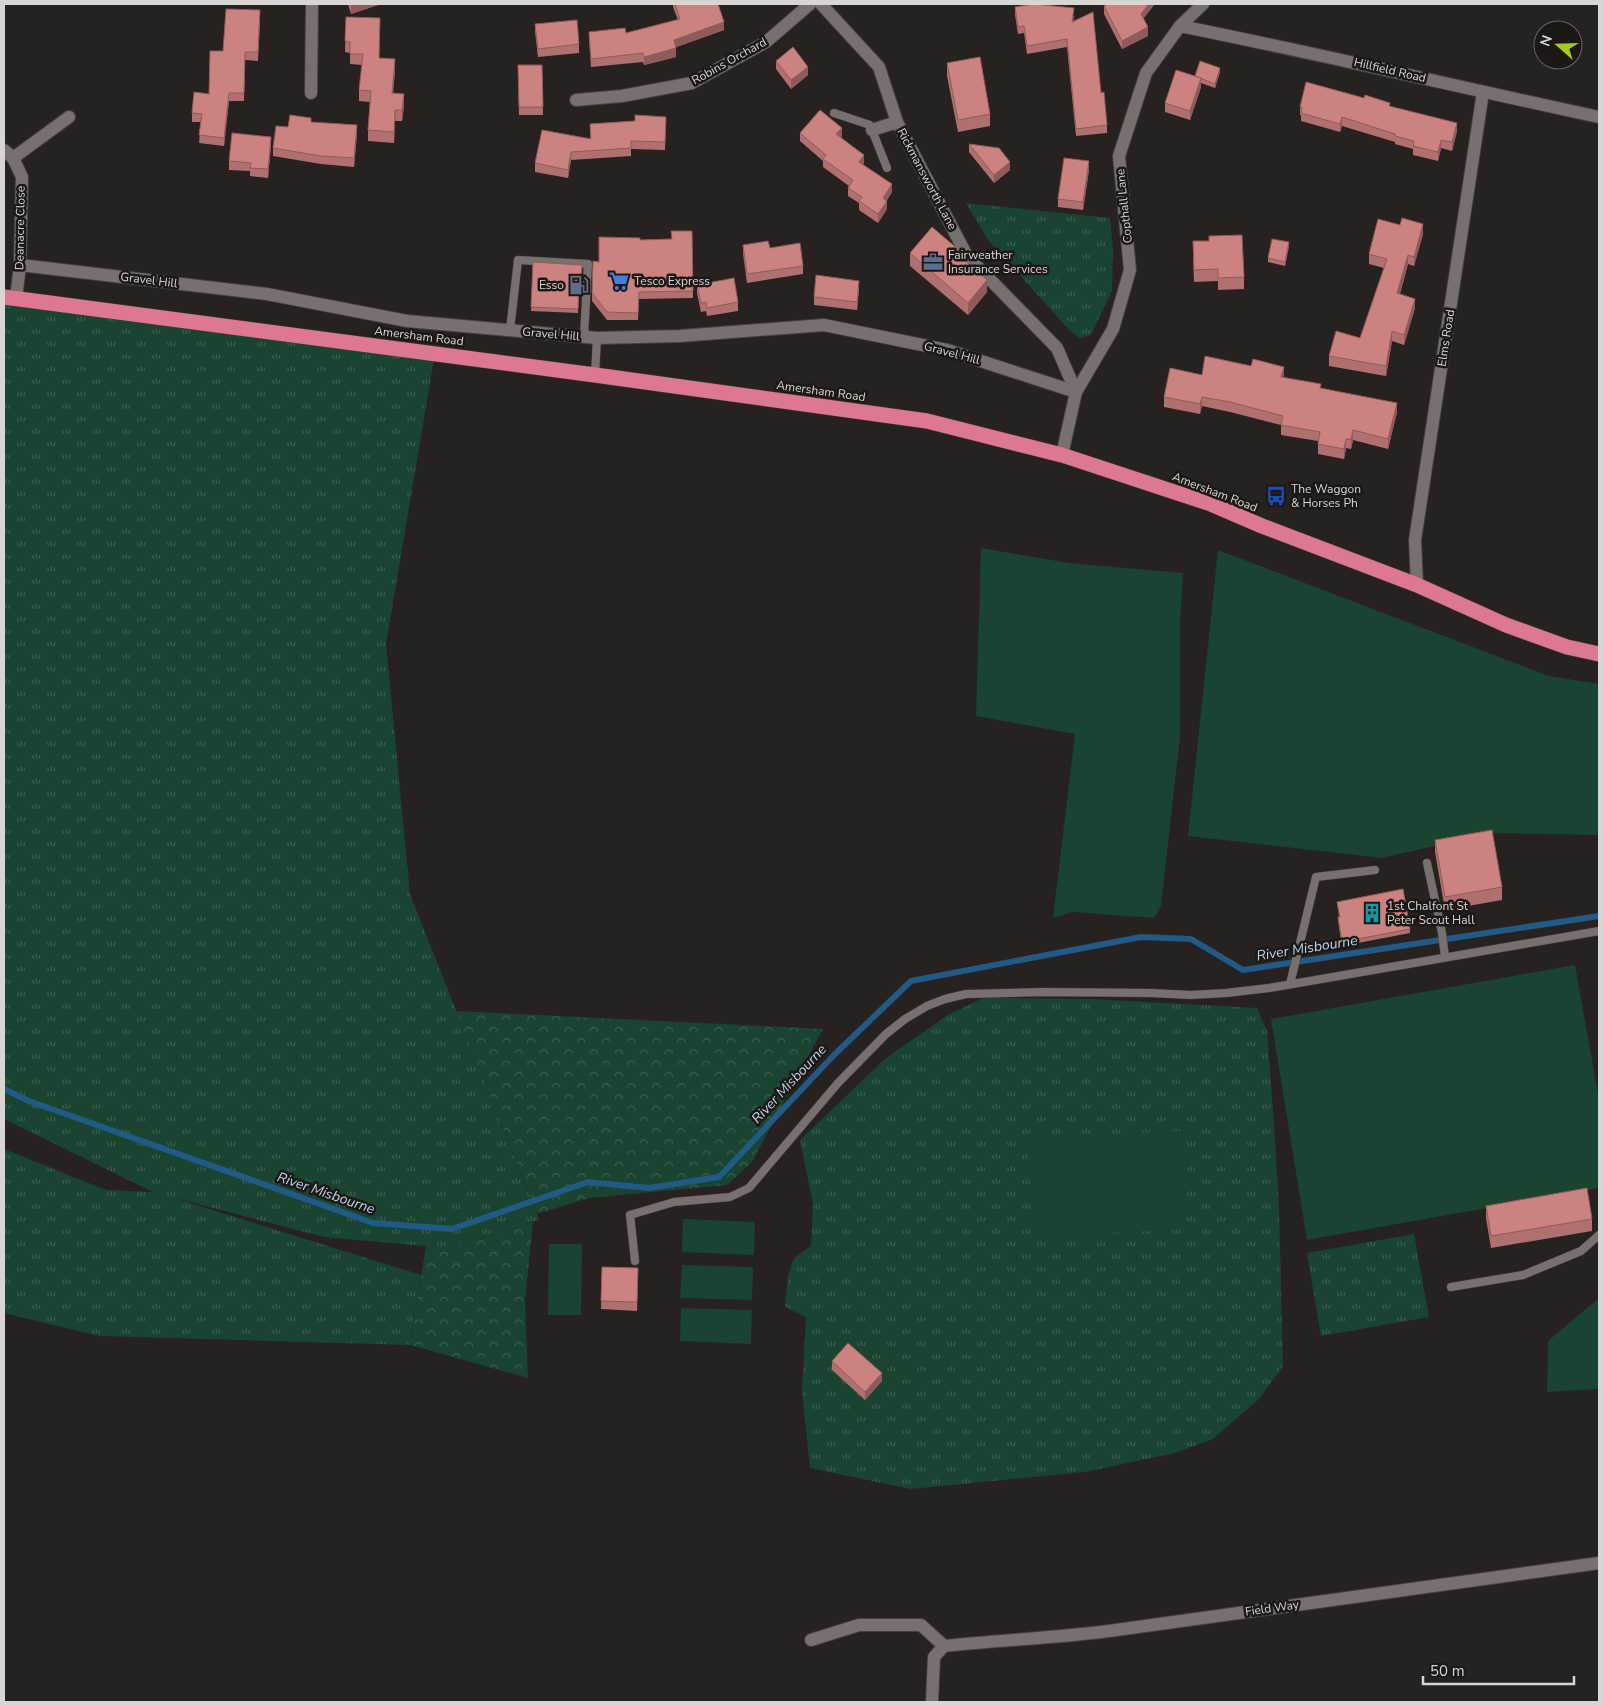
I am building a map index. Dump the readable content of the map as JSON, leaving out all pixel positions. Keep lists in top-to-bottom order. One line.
{"streets":{"highway":["Amersham Road"],"street":["Robins Orchard","Hillfield Road","Rickmansworth Lane","Copthall Lane","Deanacre Close","Gravel Hill","Elms Road","Field Way"]},"crossings":[["Hillfield Road","Copthall Lane"],["Hillfield Road","Elms Road"],["Rickmansworth Lane","Copthall Lane"],["Rickmansworth Lane","Gravel Hill"],["Copthall Lane","Gravel Hill"],["Deanacre Close","Gravel Hill"],["Deanacre Close","Amersham Road"],["Amersham Road","Elms Road"]],"water":["River Misbourne"],"places":{"office":["Fairweather Insurance Services"],"supermarket":["Tesco Express"],"fuel station":["Esso"],"bus stop":["The Waggon & Horses Ph"],"building":["1st Chalfont St Peter Scout Hall"]},"scale_bar":"50 m","north":"left"}
